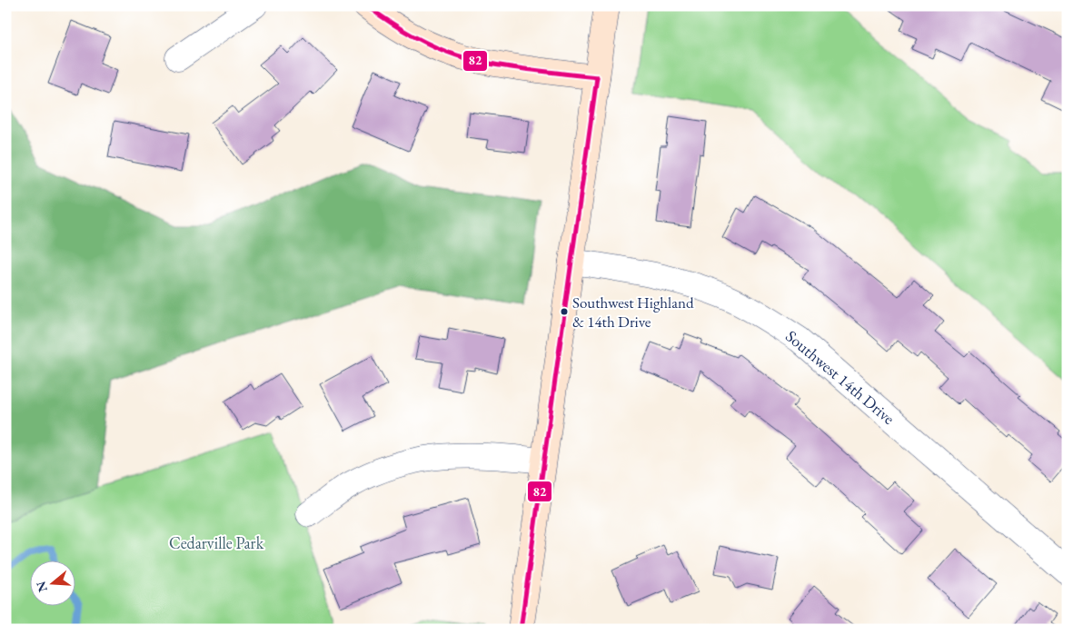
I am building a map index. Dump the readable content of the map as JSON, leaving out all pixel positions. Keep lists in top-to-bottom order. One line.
{"streets":{"street":["Southwest 14th Drive"]},"parks":["Cedarville Park"],"places":["Southwest Highland & 14th Drive"],"lines":["transit line 82"],"north":"left"}
